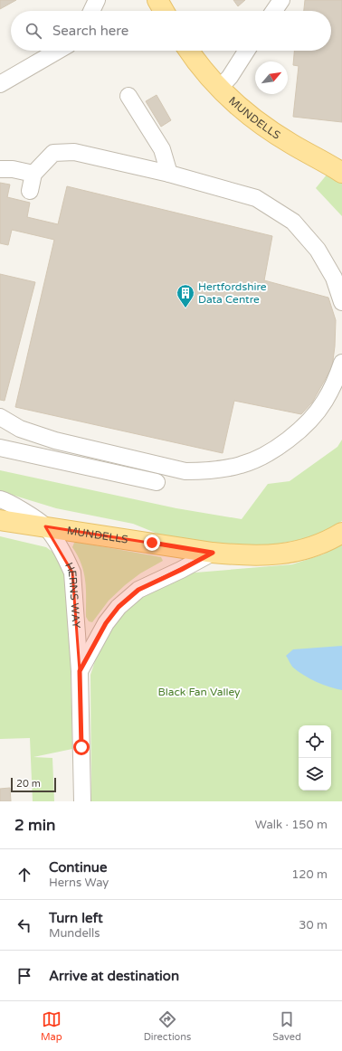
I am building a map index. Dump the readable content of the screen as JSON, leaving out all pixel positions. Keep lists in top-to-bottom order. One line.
{"streets":{"main road":["MUNDELLS"],"street":["HERNS WAY"]},"crossings":[["MUNDELLS","HERNS WAY"]],"parks":["Black Fan Valley"],"places":{"building":["Hertfordshire Data Centre"]},"scale_bar":"20 m","north":"top right","page":{"search":"Search here","scale":"20 m","heading":["2 min","Walk · 150 m"],"list":[["Continue","Herns Way","120 m"],["Turn left","Mundells","30 m"],"Arrive at destination"],"nav":["Map","Directions","Saved"]}}
